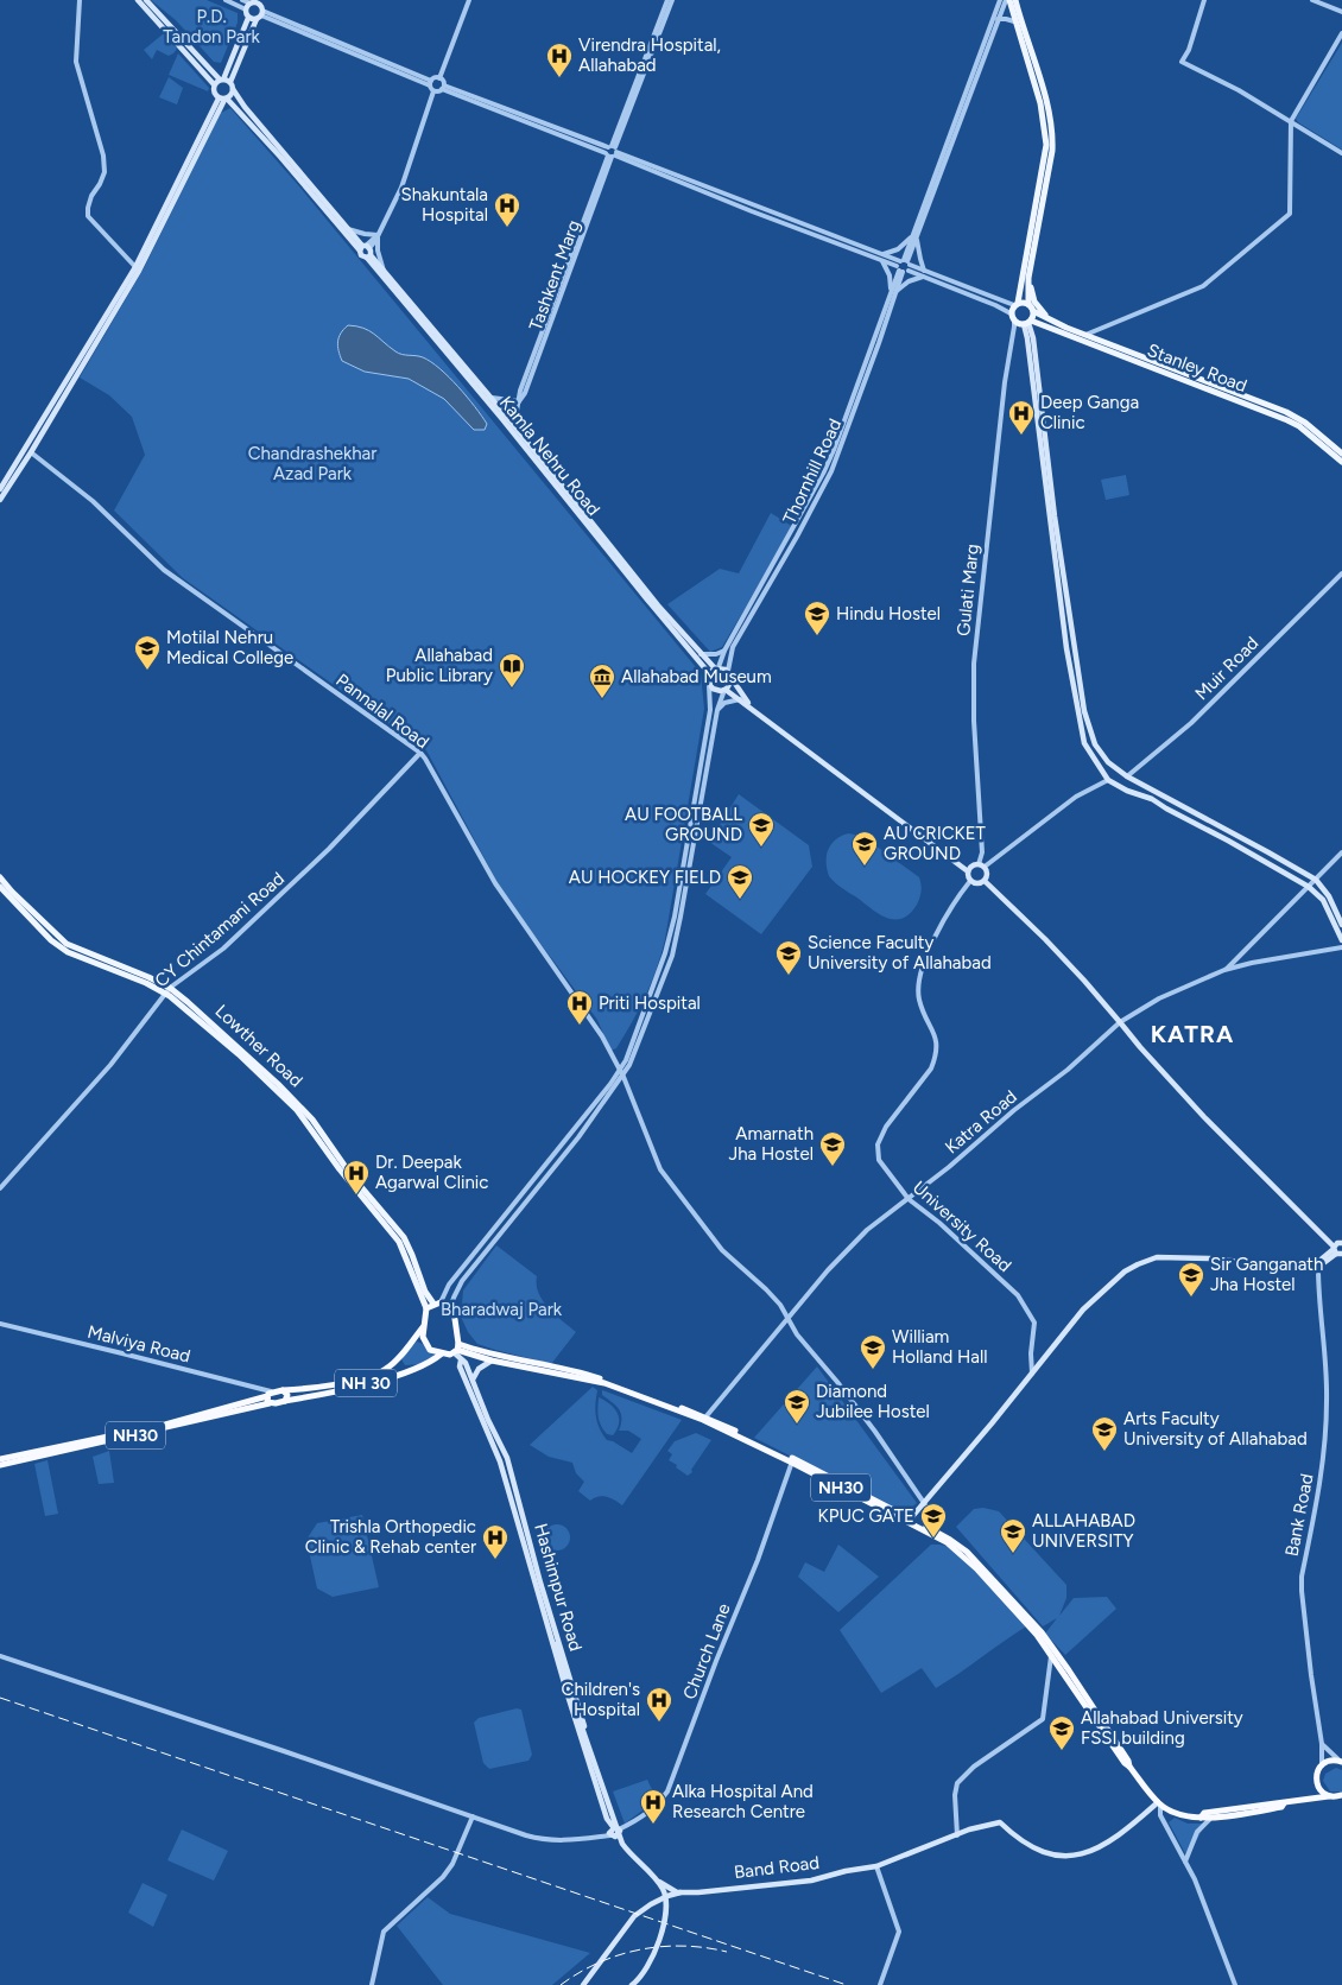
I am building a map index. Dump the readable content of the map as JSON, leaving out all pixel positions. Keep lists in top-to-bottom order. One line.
{"streets":{"highway":["NH 30","NH30"],"main road":["Stanley Road","Kamla Nehru Road","Lowther Road","Hashimpur Road","Band Road"],"street":["Tashkent Marg","Thornhill Road","Gulati Marg","Muir Road","Pannalal Road","CY Chintamani Road","Katra Road","University Road","Malviya Road","Bank Road","Church Lane"]},"crossings":[["Tashkent Marg","Kamla Nehru Road"],["Stanley Road","Gulati Marg"],["Kamla Nehru Road","Thornhill Road"],["Gulati Marg","University Road"],["Pannalal Road","CY Chintamani Road"],["Pannalal Road","Katra Road"],["CY Chintamani Road","Lowther Road"],["Katra Road","University Road"],["Malviya Road","NH 30"],["Malviya Road","NH30"],["NH 30","NH30"],["Hashimpur Road","Church Lane"]],"districts":["KATRA"],"parks":["P.D. Tandon Park","Chandrashekhar Azad Park","Bharadwaj Park"],"places":{"hospital":["Virendra Hospital, Allahabad","Shakuntala Hospital","Deep Ganga Clinic","Priti Hospital","Dr. Deepak Agarwal Clinic","Trishla Orthopedic Clinic & Rehab center","Children's Hospital","Alka Hospital And Research Centre"],"school or university":["Hindu Hostel","Motilal Nehru Medical College","AU FOOTBALL GROUND","AU CRICKET GROUND","AU HOCKEY FIELD","Science Faculty University of Allahabad","Amarnath Jha Hostel","Sir Ganganath Jha Hostel","William Holland Hall","Diamond Jubilee Hostel","Arts Faculty University of Allahabad","KPUC GATE","ALLAHABAD UNIVERSITY","Allahabad University FSSI building"],"library":["Allahabad Public Library"],"museum":["Allahabad Museum"]}}
